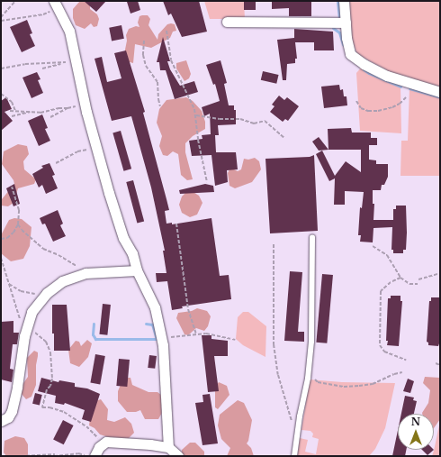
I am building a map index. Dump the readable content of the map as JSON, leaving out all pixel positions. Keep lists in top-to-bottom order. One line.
{"north":"top"}
